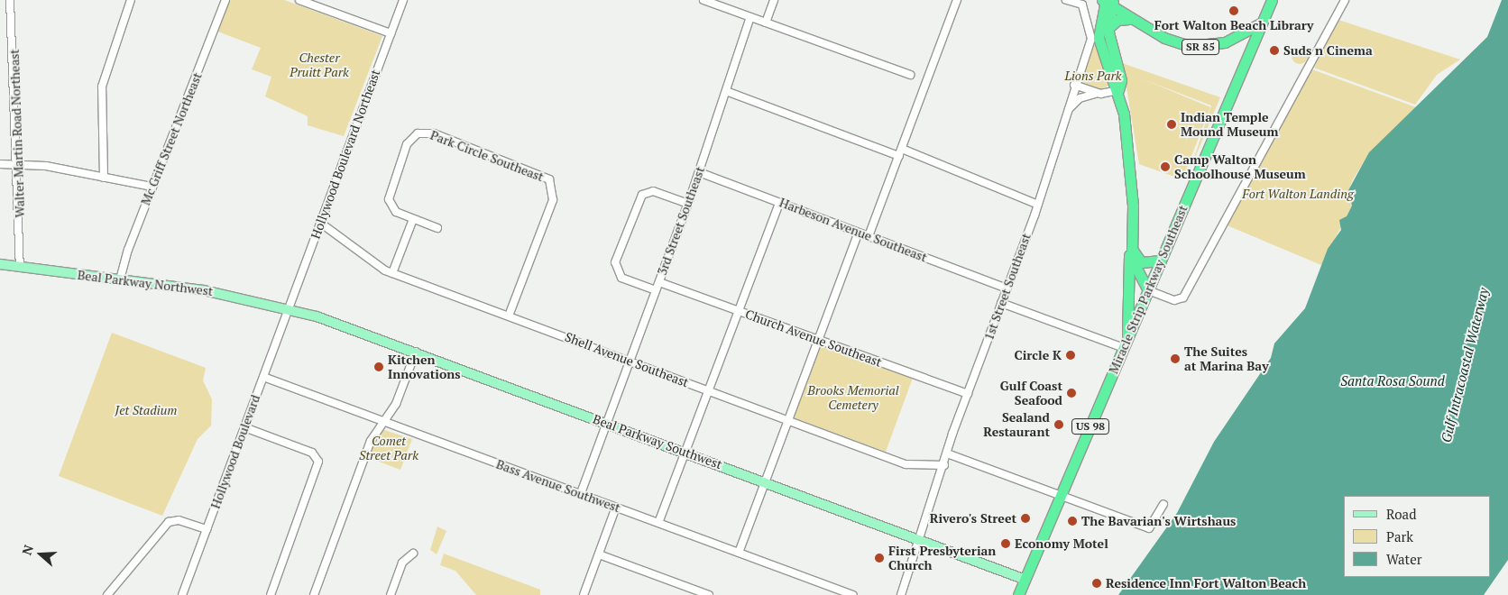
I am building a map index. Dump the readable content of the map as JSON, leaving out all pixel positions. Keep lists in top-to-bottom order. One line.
{"streets":{"highway":["SR 85","Miracle Strip Parkway Southeast","US 98"],"main road":["Beal Parkway Northwest","Beal Parkway Southwest"],"street":["Walter Martin Road Northeast","Mc Griff Street Northeast","Hollywood Boulevard Northeast","Park Circle Southeast","3rd Street Southeast","Harbeson Avenue Southeast","1st Street Southeast","Church Avenue Southeast","Shell Avenue Southeast","Hollywood Boulevard","Bass Avenue Southwest"]},"crossings":[["SR 85","Miracle Strip Parkway Southeast"],["Walter Martin Road Northeast","Beal Parkway Northwest"],["Mc Griff Street Northeast","Beal Parkway Northwest"],["Hollywood Boulevard Northeast","Beal Parkway Northwest"],["Hollywood Boulevard Northeast","Shell Avenue Southeast"],["Hollywood Boulevard Northeast","Beal Parkway Southwest"],["Hollywood Boulevard Northeast","Hollywood Boulevard"],["Park Circle Southeast","Shell Avenue Southeast"],["3rd Street Southeast","Harbeson Avenue Southeast"],["3rd Street Southeast","Church Avenue Southeast"],["3rd Street Southeast","Shell Avenue Southeast"],["3rd Street Southeast","Beal Parkway Southwest"],["3rd Street Southeast","Bass Avenue Southwest"],["Harbeson Avenue Southeast","1st Street Southeast"],["Beal Parkway Northwest","Beal Parkway Southwest"],["Beal Parkway Northwest","Hollywood Boulevard"],["1st Street Southeast","Church Avenue Southeast"],["1st Street Southeast","Shell Avenue Southeast"],["1st Street Southeast","Beal Parkway Southwest"],["Miracle Strip Parkway Southeast","US 98"],["Miracle Strip Parkway Southeast","Beal Parkway Southwest"],["US 98","Beal Parkway Southwest"],["Beal Parkway Southwest","Hollywood Boulevard"],["Hollywood Boulevard","Bass Avenue Southwest"]],"water":["Gulf Intracoastal Waterway","Santa Rosa Sound"],"parks":["Chester Pruitt Park","Lions Park","Fort Walton Landing","Brooks Memorial Cemetery","Jet Stadium","Comet Street Park"],"places":["Fort Walton Beach Library","Suds n Cinema","Indian Temple Mound Museum","Camp Walton Schoolhouse Museum","Circle K","The Suites at Marina Bay","Kitchen Innovations","Gulf Coast Seafood","Sealand Restaurant","Rivero's Street","The Bavarian's Wirtshaus","Economy Motel","First Presbyterian Church","Residence Inn Fort Walton Beach"],"legend":["Road","Park","Water"],"north":"left"}
